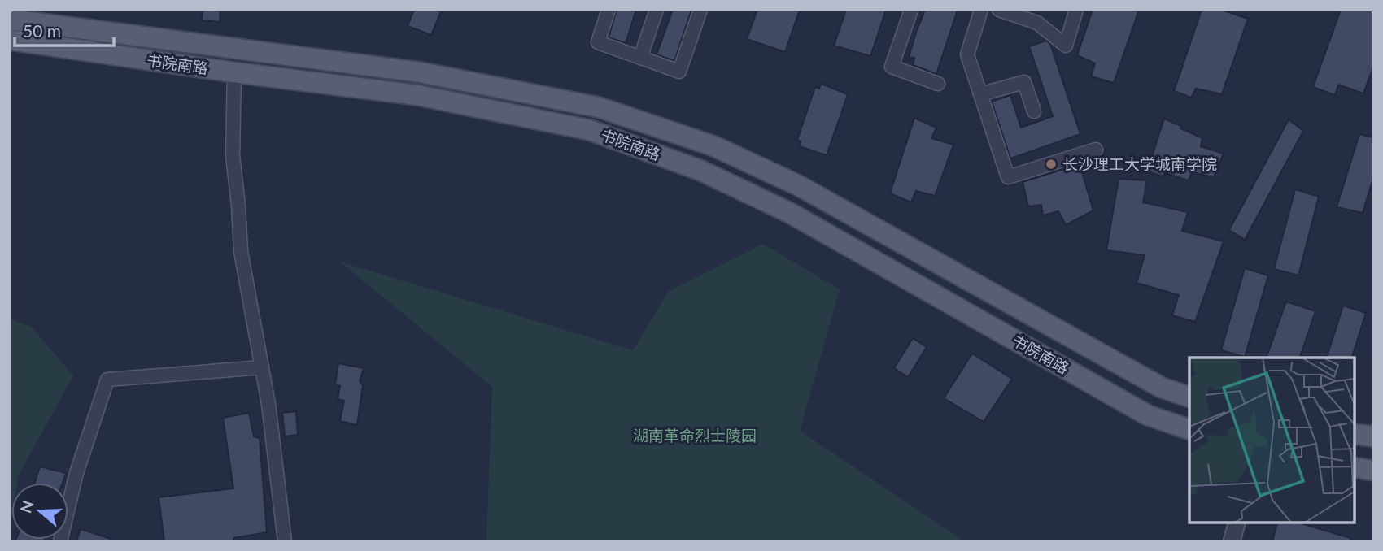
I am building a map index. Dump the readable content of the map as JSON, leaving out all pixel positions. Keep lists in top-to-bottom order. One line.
{"streets":{"main road":["书院南路"]},"parks":["湖南革命烈士陵园"],"places":["长沙理工大学城南学院"],"scale_bar":"50 m","north":"left"}
